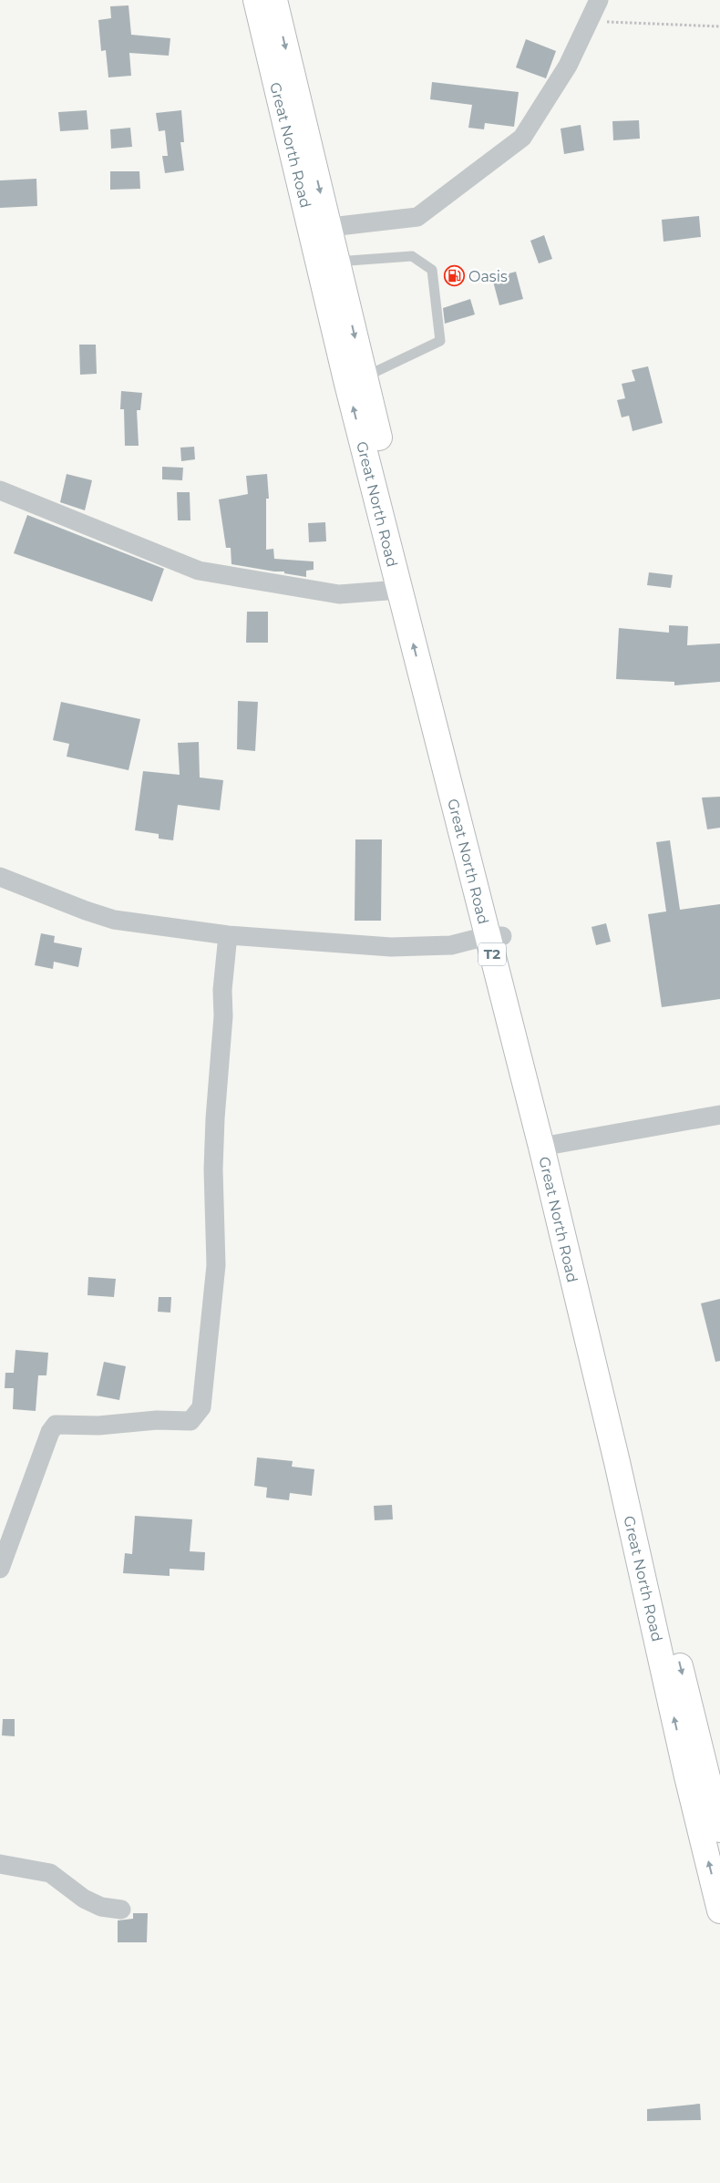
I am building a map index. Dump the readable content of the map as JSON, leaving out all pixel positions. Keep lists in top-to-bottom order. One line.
{"streets":{"highway":["Great North Road","T2"]},"places":{"fuel station":["Oasis"]}}
